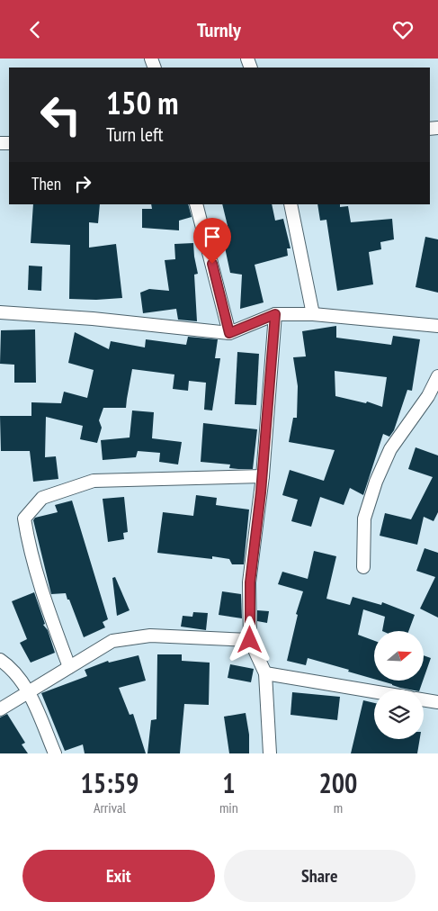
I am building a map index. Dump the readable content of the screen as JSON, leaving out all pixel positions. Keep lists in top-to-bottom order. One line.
{"north":"right","page":{"header":"Turnly","turn":["150 m","Turn left"],"then":"Then","eta":["15:59","Arrival","1","min","200","m"],"buttons":["Exit","Share"]}}
